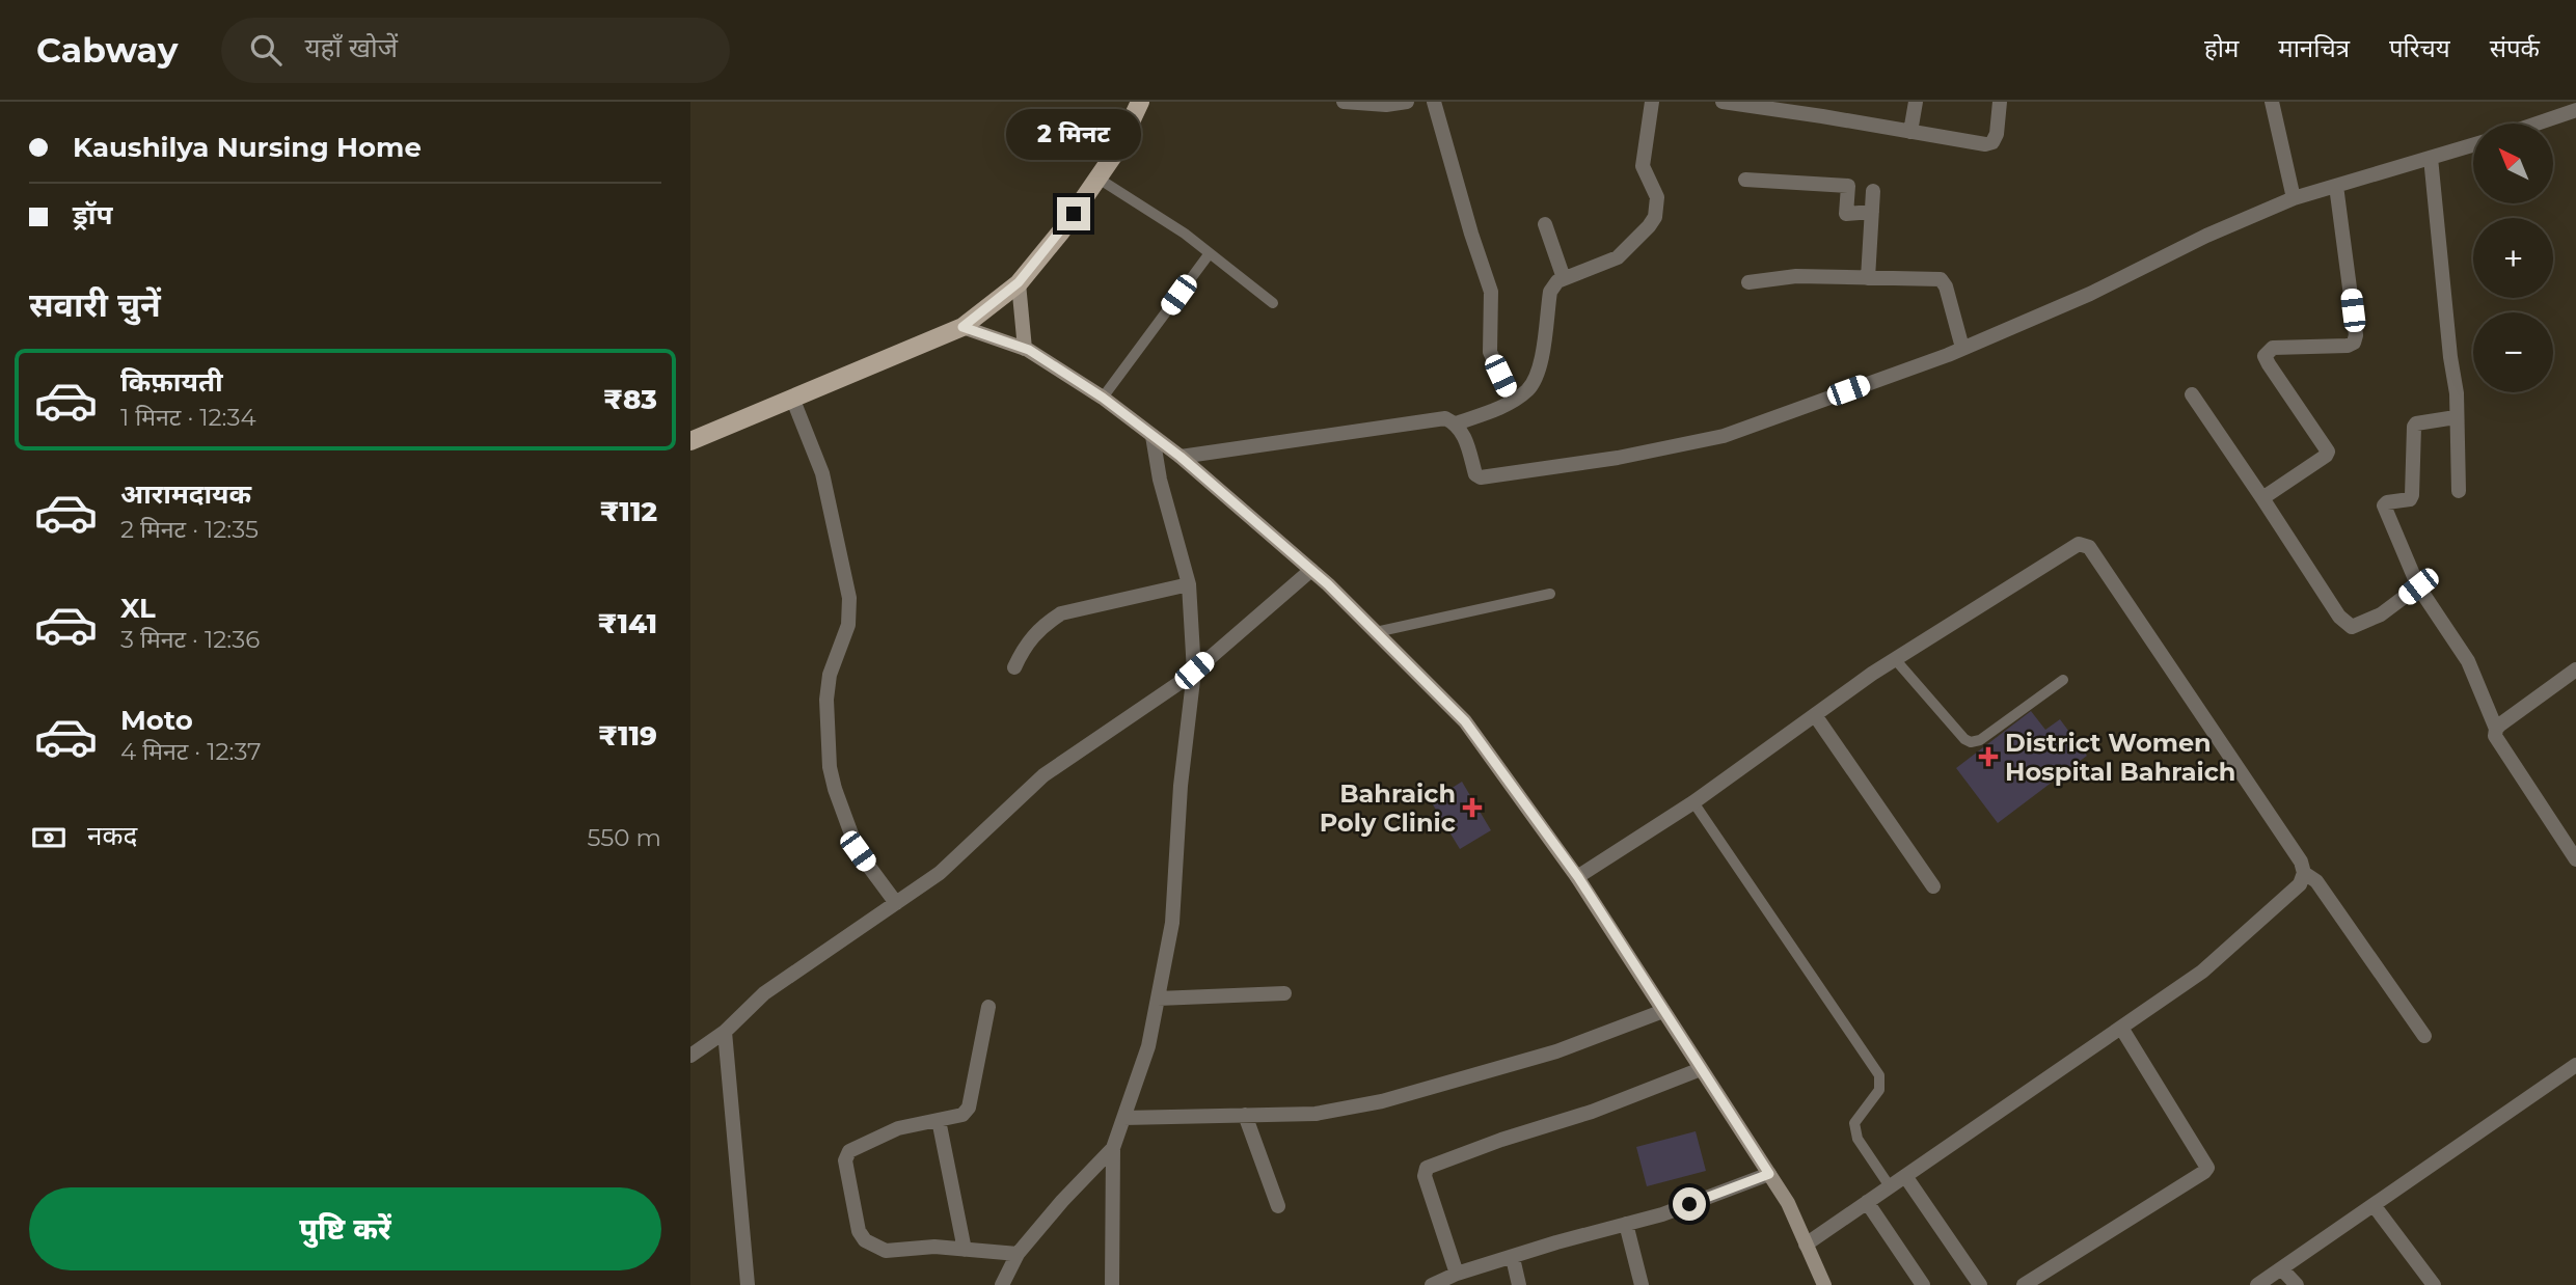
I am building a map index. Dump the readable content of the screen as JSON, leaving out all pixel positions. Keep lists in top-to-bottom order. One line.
{"places":{"health":["District Women Hospital Bahraich","Bahraich Poly Clinic"]},"north":"top left","page":{"header":"Cabway","search":"यहाँ खोजें","nav":["होम","मानचित्र","परिचय","संपर्क"],"banner":["Kaushilya Nursing Home","ड्रॉप"],"bubble":"2 मिनट","map_buttons":["+","−"],"heading":"सवारी चुनें","list":[{"name":"किफ़ायती","note":"1 मिनट · 12:34","value":"₹83"},{"name":"आरामदायक","note":"2 मिनट · 12:35","value":"₹112"},{"name":"XL","note":"3 मिनट · 12:36","value":"₹141"},{"name":"Moto","note":"4 मिनट · 12:37","value":"₹119"}],"pay":["नकद","550 m"],"buttons":"पुष्टि करें"}}
